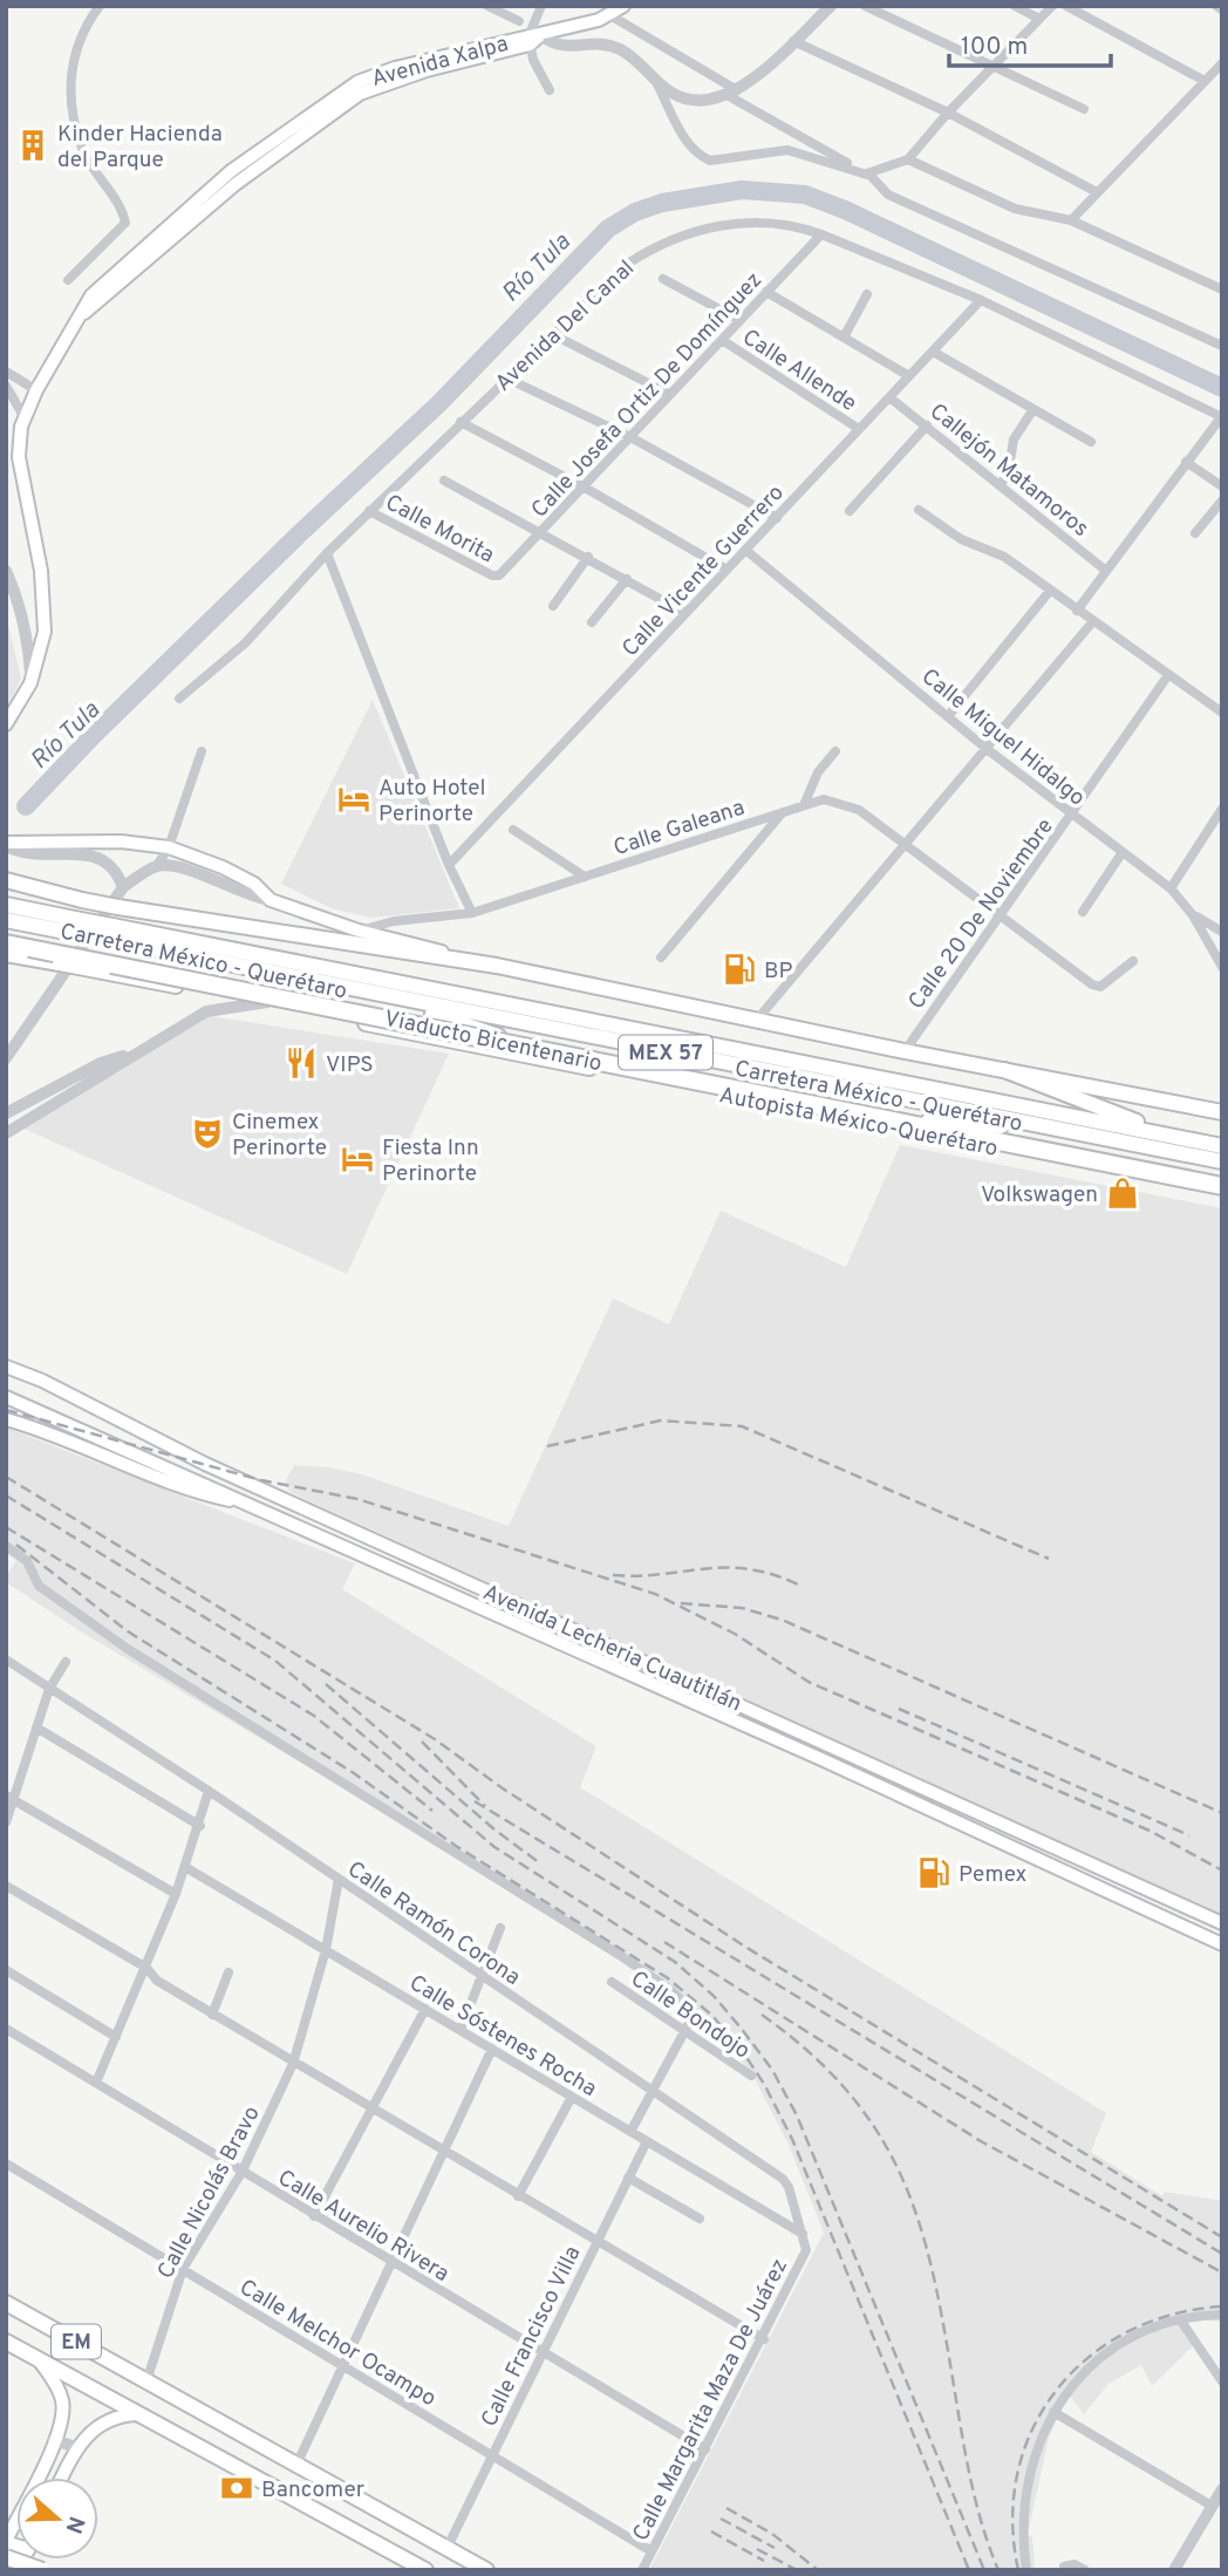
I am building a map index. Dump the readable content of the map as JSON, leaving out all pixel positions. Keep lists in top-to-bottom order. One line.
{"streets":{"highway":["Viaducto Bicentenario"],"main road":["Avenida Xalpa","Carretera México - Querétaro","MEX 57","Autopista México-Querétaro","Avenida Lecheria Cuautitlán","EM"],"street":["Avenida Del Canal","Calle Allende","Calle Josefa Ortiz De Domínguez","Callejón Matamoros","Calle Morita","Calle Vicente Guerrero","Calle Miguel Hidalgo","Calle Galeana","Calle 20 De Noviembre","Calle Ramón Corona","Calle Bondojo","Calle Sóstenes Rocha","Calle Nicolás Bravo","Calle Aurelio Rivera","Calle Francisco Villa","Calle Melchor Ocampo","Calle Margarita Maza De Juárez"]},"crossings":[["Avenida Del Canal","Calle Josefa Ortiz De Domínguez"],["Avenida Del Canal","Calle Morita"],["Avenida Del Canal","Calle Vicente Guerrero"],["Calle Allende","Calle Josefa Ortiz De Domínguez"],["Calle Allende","Calle Vicente Guerrero"],["Calle Josefa Ortiz De Domínguez","Calle Morita"],["Callejón Matamoros","Calle Vicente Guerrero"],["Calle Vicente Guerrero","Calle Miguel Hidalgo"],["Calle Miguel Hidalgo","Calle 20 De Noviembre"],["Calle Galeana","Calle 20 De Noviembre"],["Viaducto Bicentenario","Autopista México-Querétaro"],["Calle Ramón Corona","Calle Sóstenes Rocha"],["Calle Ramón Corona","Calle Nicolás Bravo"],["Calle Ramón Corona","Calle Margarita Maza De Juárez"],["Calle Sóstenes Rocha","Calle Nicolás Bravo"],["Calle Sóstenes Rocha","Calle Francisco Villa"],["Calle Sóstenes Rocha","Calle Margarita Maza De Juárez"],["Calle Nicolás Bravo","Calle Aurelio Rivera"],["Calle Nicolás Bravo","EM"],["Calle Nicolás Bravo","Calle Melchor Ocampo"],["Calle Aurelio Rivera","Calle Francisco Villa"],["Calle Aurelio Rivera","Calle Margarita Maza De Juárez"],["Calle Francisco Villa","EM"],["Calle Francisco Villa","Calle Melchor Ocampo"],["Calle Melchor Ocampo","Calle Margarita Maza De Juárez"]],"water":["Río Tula"],"places":{"building":["Kinder Hacienda del Parque"],"hotel":["Auto Hotel Perinorte","Fiesta Inn Perinorte"],"fuel station":["BP","Pemex"],"restaurant":["VIPS"],"theatre":["Cinemex Perinorte"],"shop":["Volkswagen"],"bank":["Bancomer"]},"scale_bar":"100 m","north":"right"}
